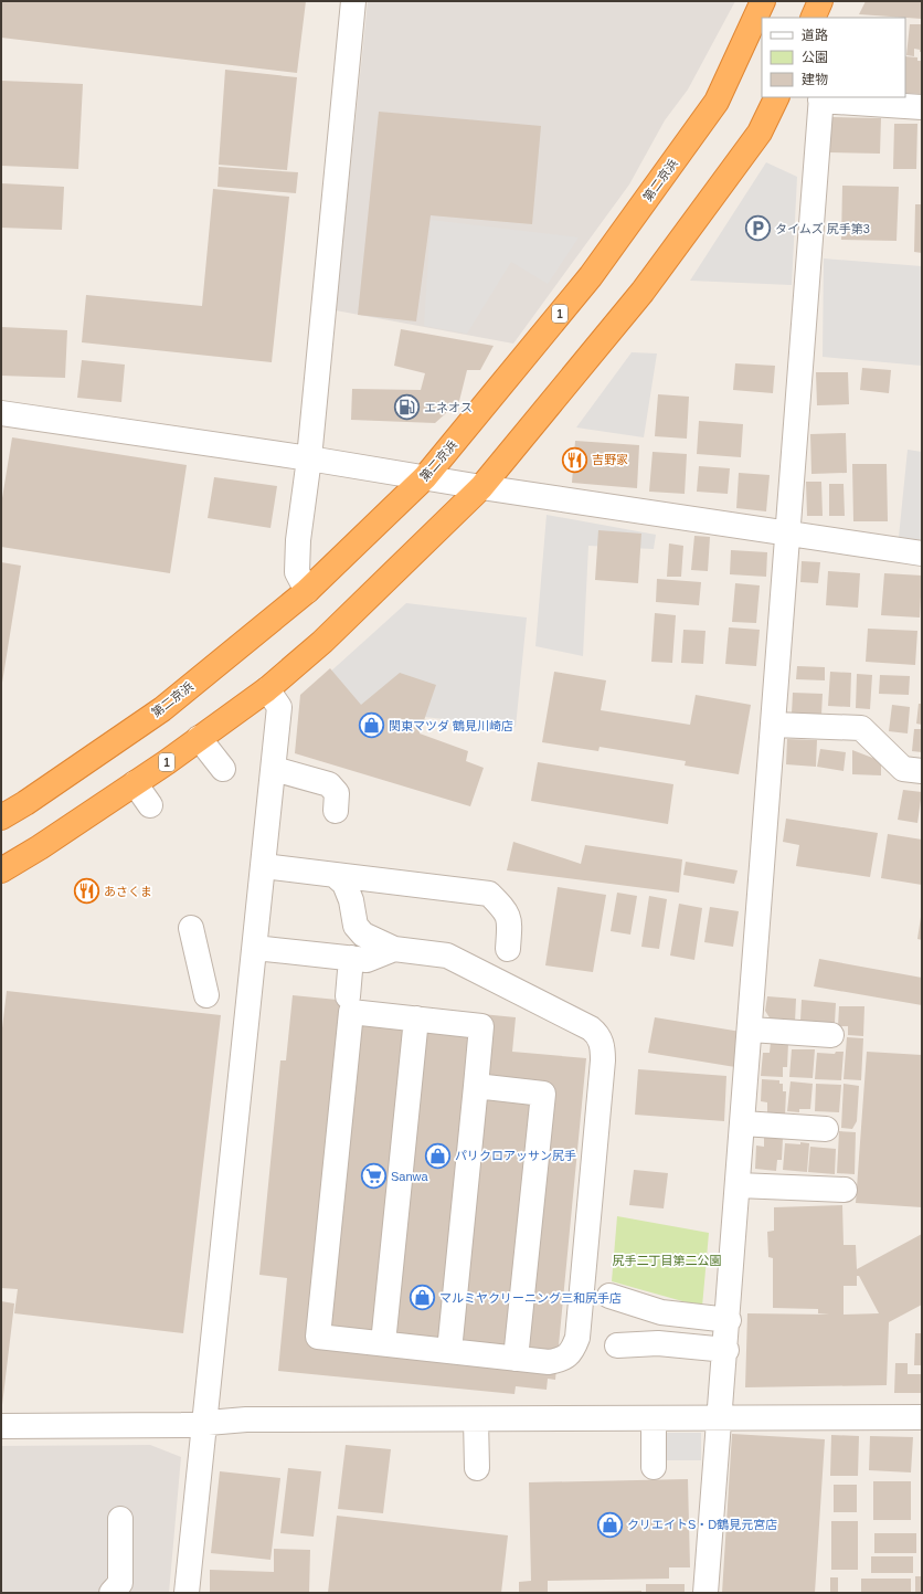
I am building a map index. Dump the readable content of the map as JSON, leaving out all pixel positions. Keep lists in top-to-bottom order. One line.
{"streets":{"highway":["第二京浜","1"]},"parks":["尻手二丁目第二公園"],"places":{"parking":["タイムズ 尻手第3"],"fuel station":["エネオス"],"restaurant":["吉野家","あさくま"],"shop":["関東マツダ 鶴見川崎店","パリクロアッサン尻手","マルミヤクリーニング三和尻手店","クリエイトS・D鶴見元宮店"],"supermarket":["Sanwa"]},"legend":["道路","公園","建物"]}
